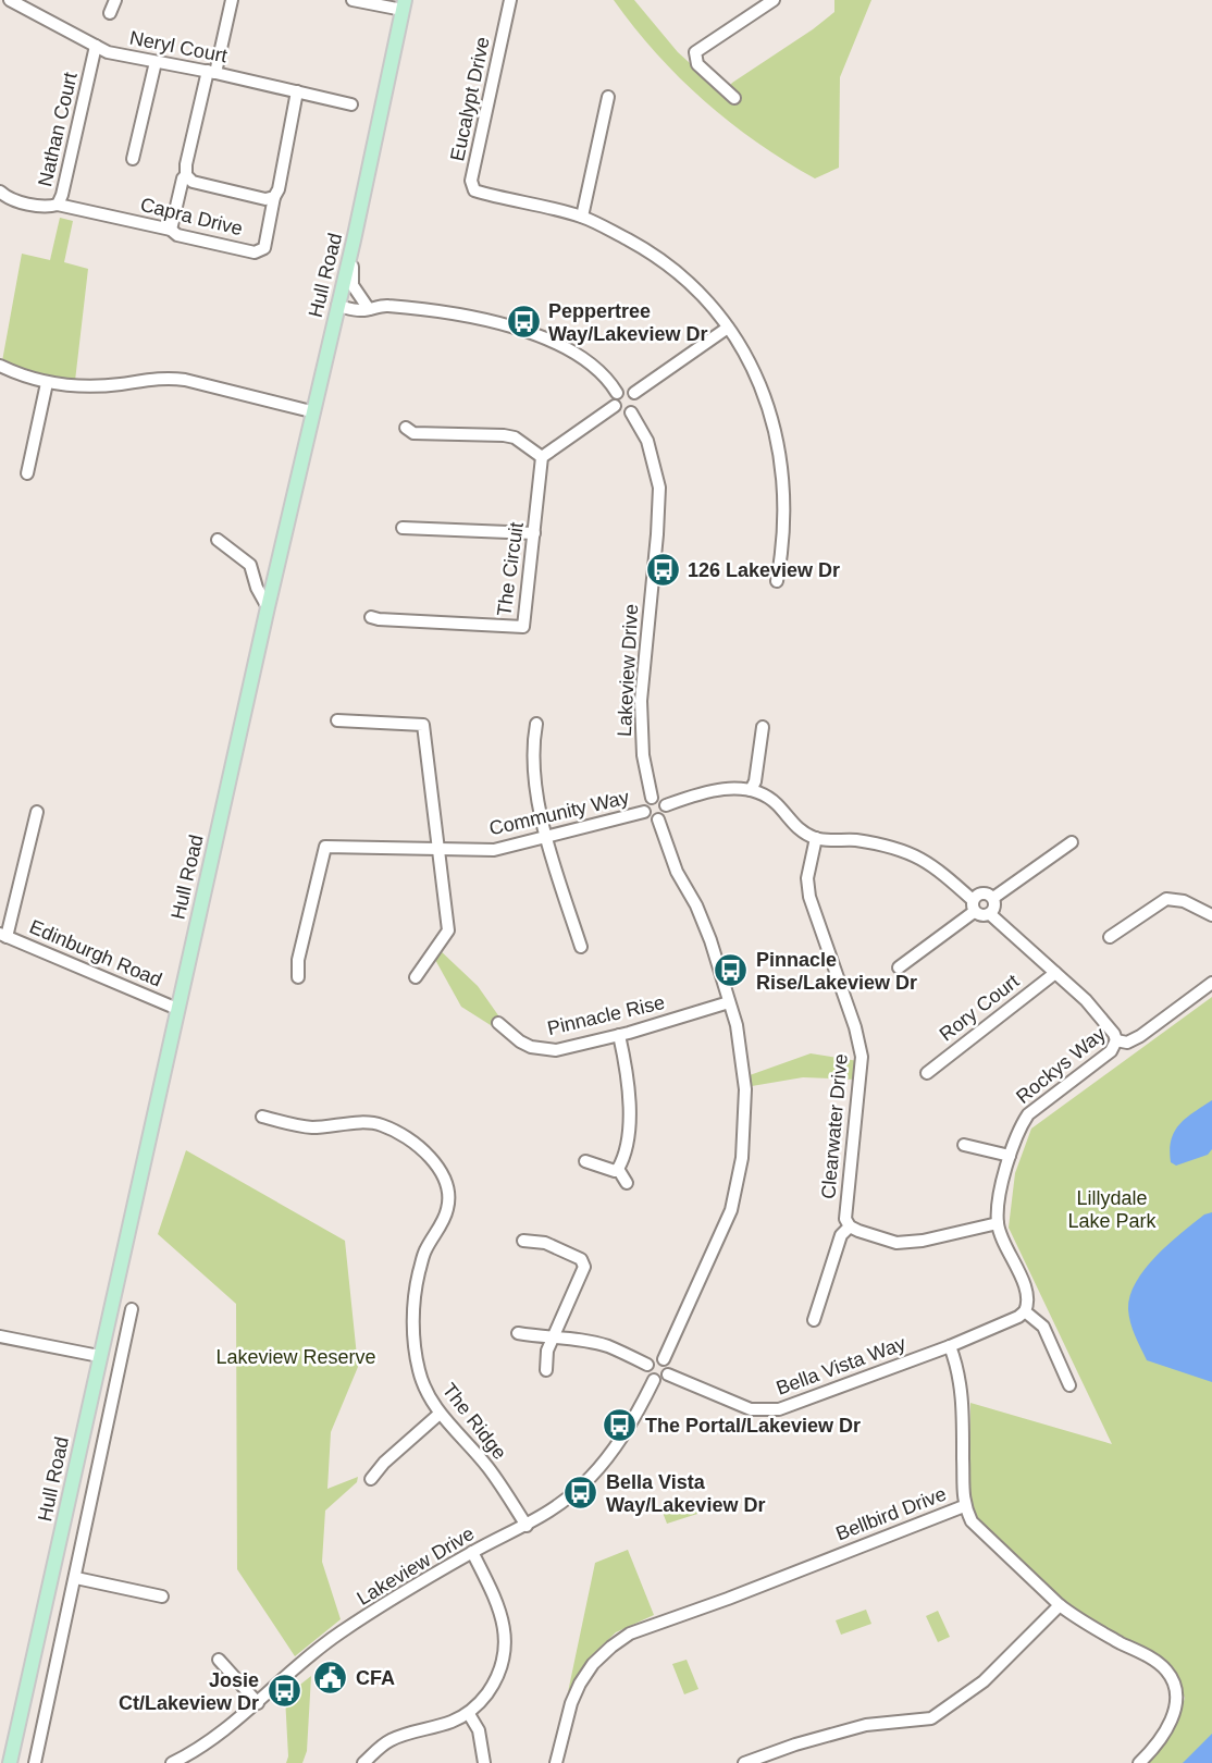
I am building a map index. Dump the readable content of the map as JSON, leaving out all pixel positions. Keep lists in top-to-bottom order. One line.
{"streets":{"main road":["Hull Road"],"street":["Neryl Court","Eucalypt Drive","Nathan Court","Capra Drive","The Circuit","Lakeview Drive","Community Way","Edinburgh Road","Rory Court","Pinnacle Rise","Rockys Way","Clearwater Drive","Bella Vista Way","The Ridge","Bellbird Drive"]},"crossings":[["Neryl Court","Nathan Court"],["Nathan Court","Capra Drive"],["Hull Road","Edinburgh Road"],["Lakeview Drive","Community Way"],["Lakeview Drive","Bella Vista Way"],["Lakeview Drive","The Ridge"],["Rockys Way","Clearwater Drive"]],"parks":["Lillydale Lake Park","Lakeview Reserve"],"places":{"bus stop":["Peppertree Way/Lakeview Dr","126 Lakeview Dr","Pinnacle Rise/Lakeview Dr","The Portal/Lakeview Dr","Bella Vista Way/Lakeview Dr","Josie Ct/Lakeview Dr"],"public building":["CFA"]}}
